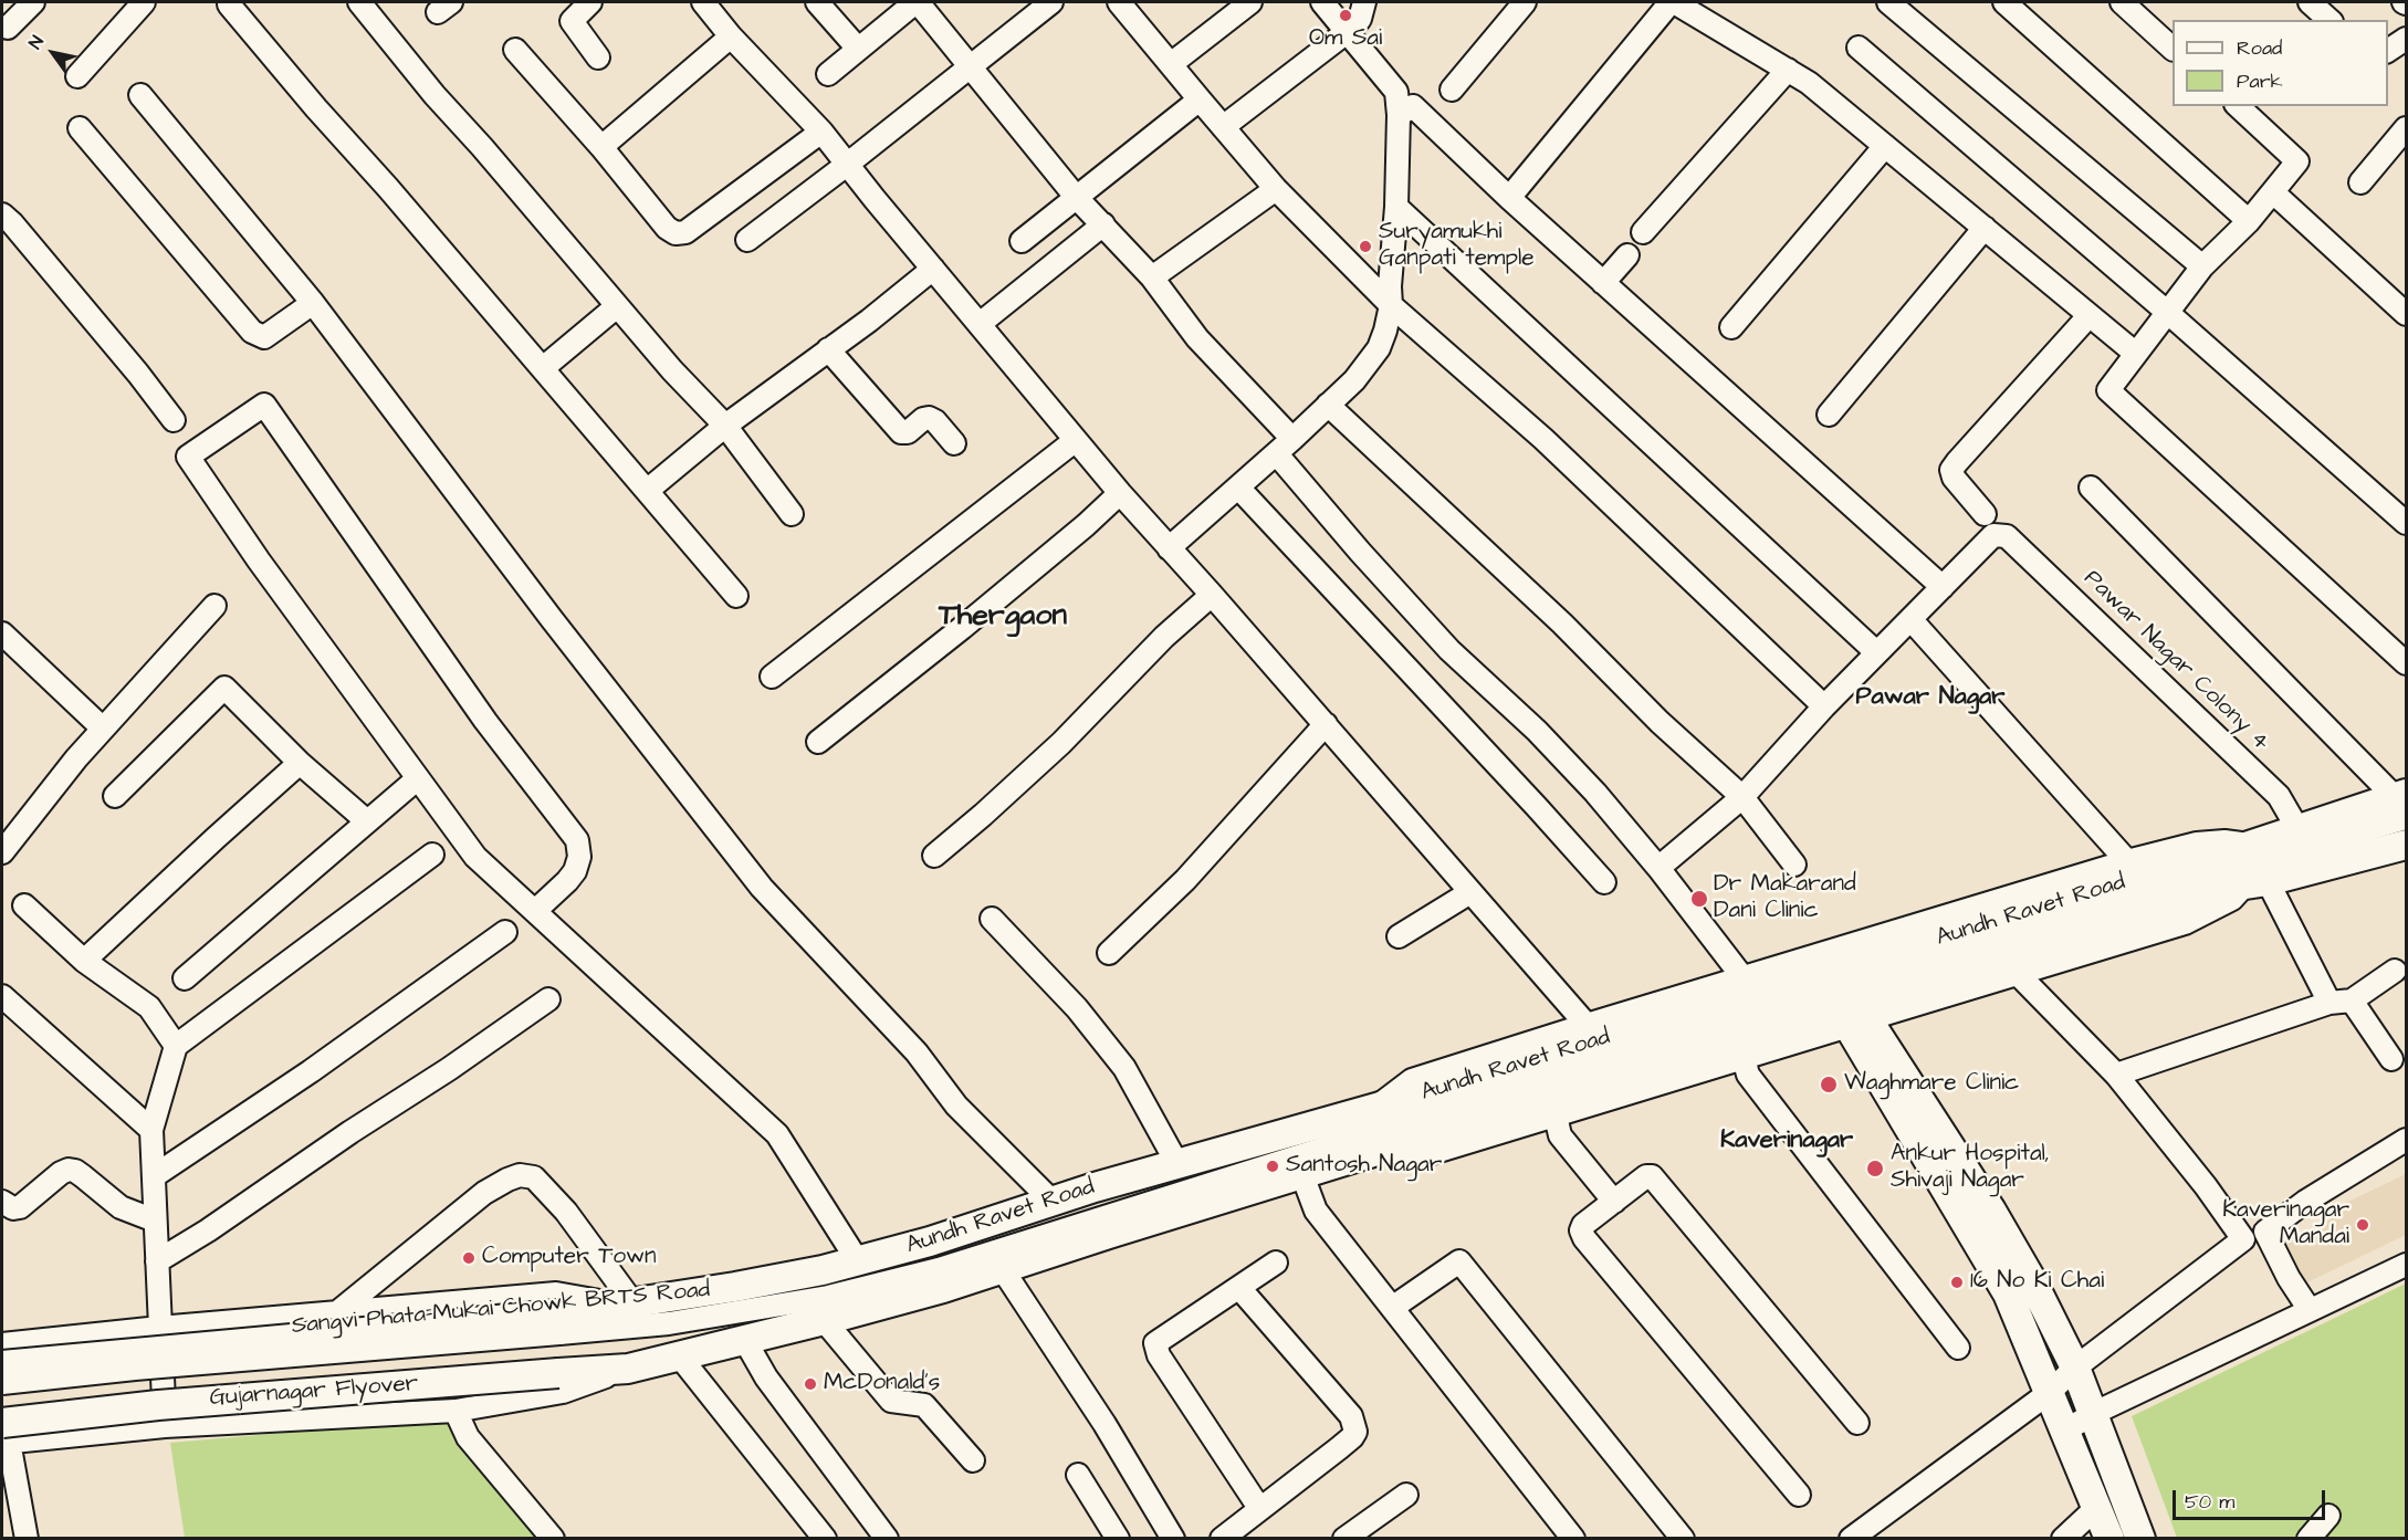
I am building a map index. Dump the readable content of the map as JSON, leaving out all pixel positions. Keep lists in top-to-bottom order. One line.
{"streets":{"main road":["Aundh Ravet Road","Gujarnagar Flyover"],"street":["Pawar Nagar Colony 4","Sangvi Phata-Mukai Chowk BRTS Road"]},"crossings":[["Pawar Nagar Colony 4","Aundh Ravet Road"],["Aundh Ravet Road","Sangvi Phata-Mukai Chowk BRTS Road"],["Aundh Ravet Road","Gujarnagar Flyover"]],"districts":["Thergaon","Pawar Nagar","Kaverinagar"],"places":["Om Sai","Suryamukhi Ganpati temple","Dr Makarand Dani Clinic","Waghmare Clinic","Santosh Nagar","Ankur Hospital, Shivaji Nagar","Kaverinagar Mandai","Computer Town","16 No Ki Chai","McDonald's"],"legend":["Road","Park"],"scale_bar":"50 m","north":"top left"}
